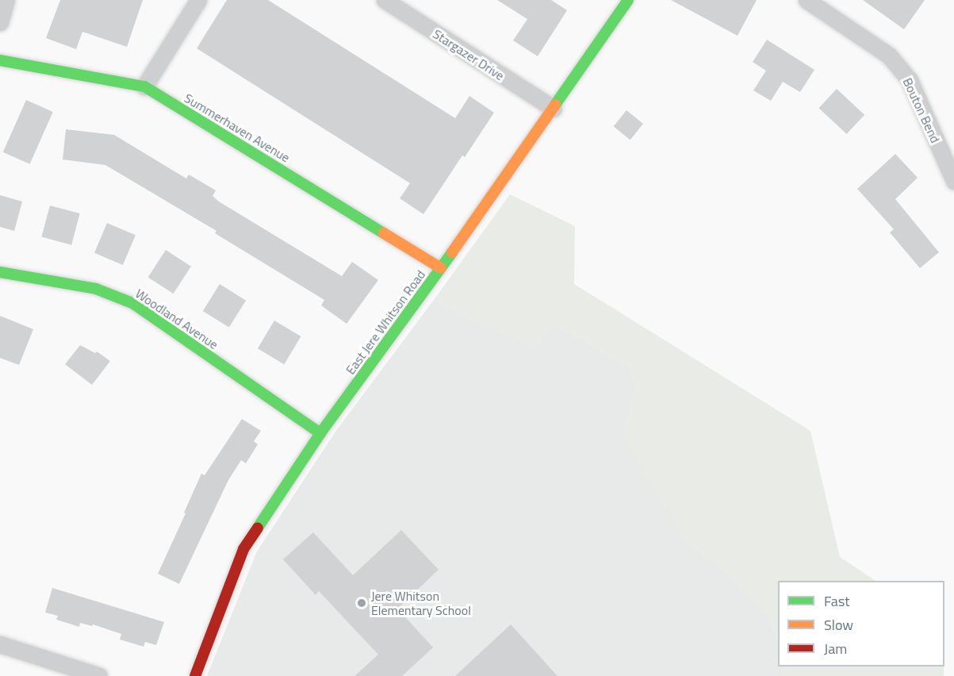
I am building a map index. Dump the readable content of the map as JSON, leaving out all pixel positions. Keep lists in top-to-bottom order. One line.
{"streets":{"street":["Stargazer Drive","Bouton Bend","Summerhaven Avenue","Woodland Avenue","East Jere Whitson Road"]},"crossings":[["Stargazer Drive","East Jere Whitson Road"],["Summerhaven Avenue","East Jere Whitson Road"],["Woodland Avenue","East Jere Whitson Road"]],"places":["Jere Whitson Elementary School"],"legend":["Fast","Slow","Jam"]}
